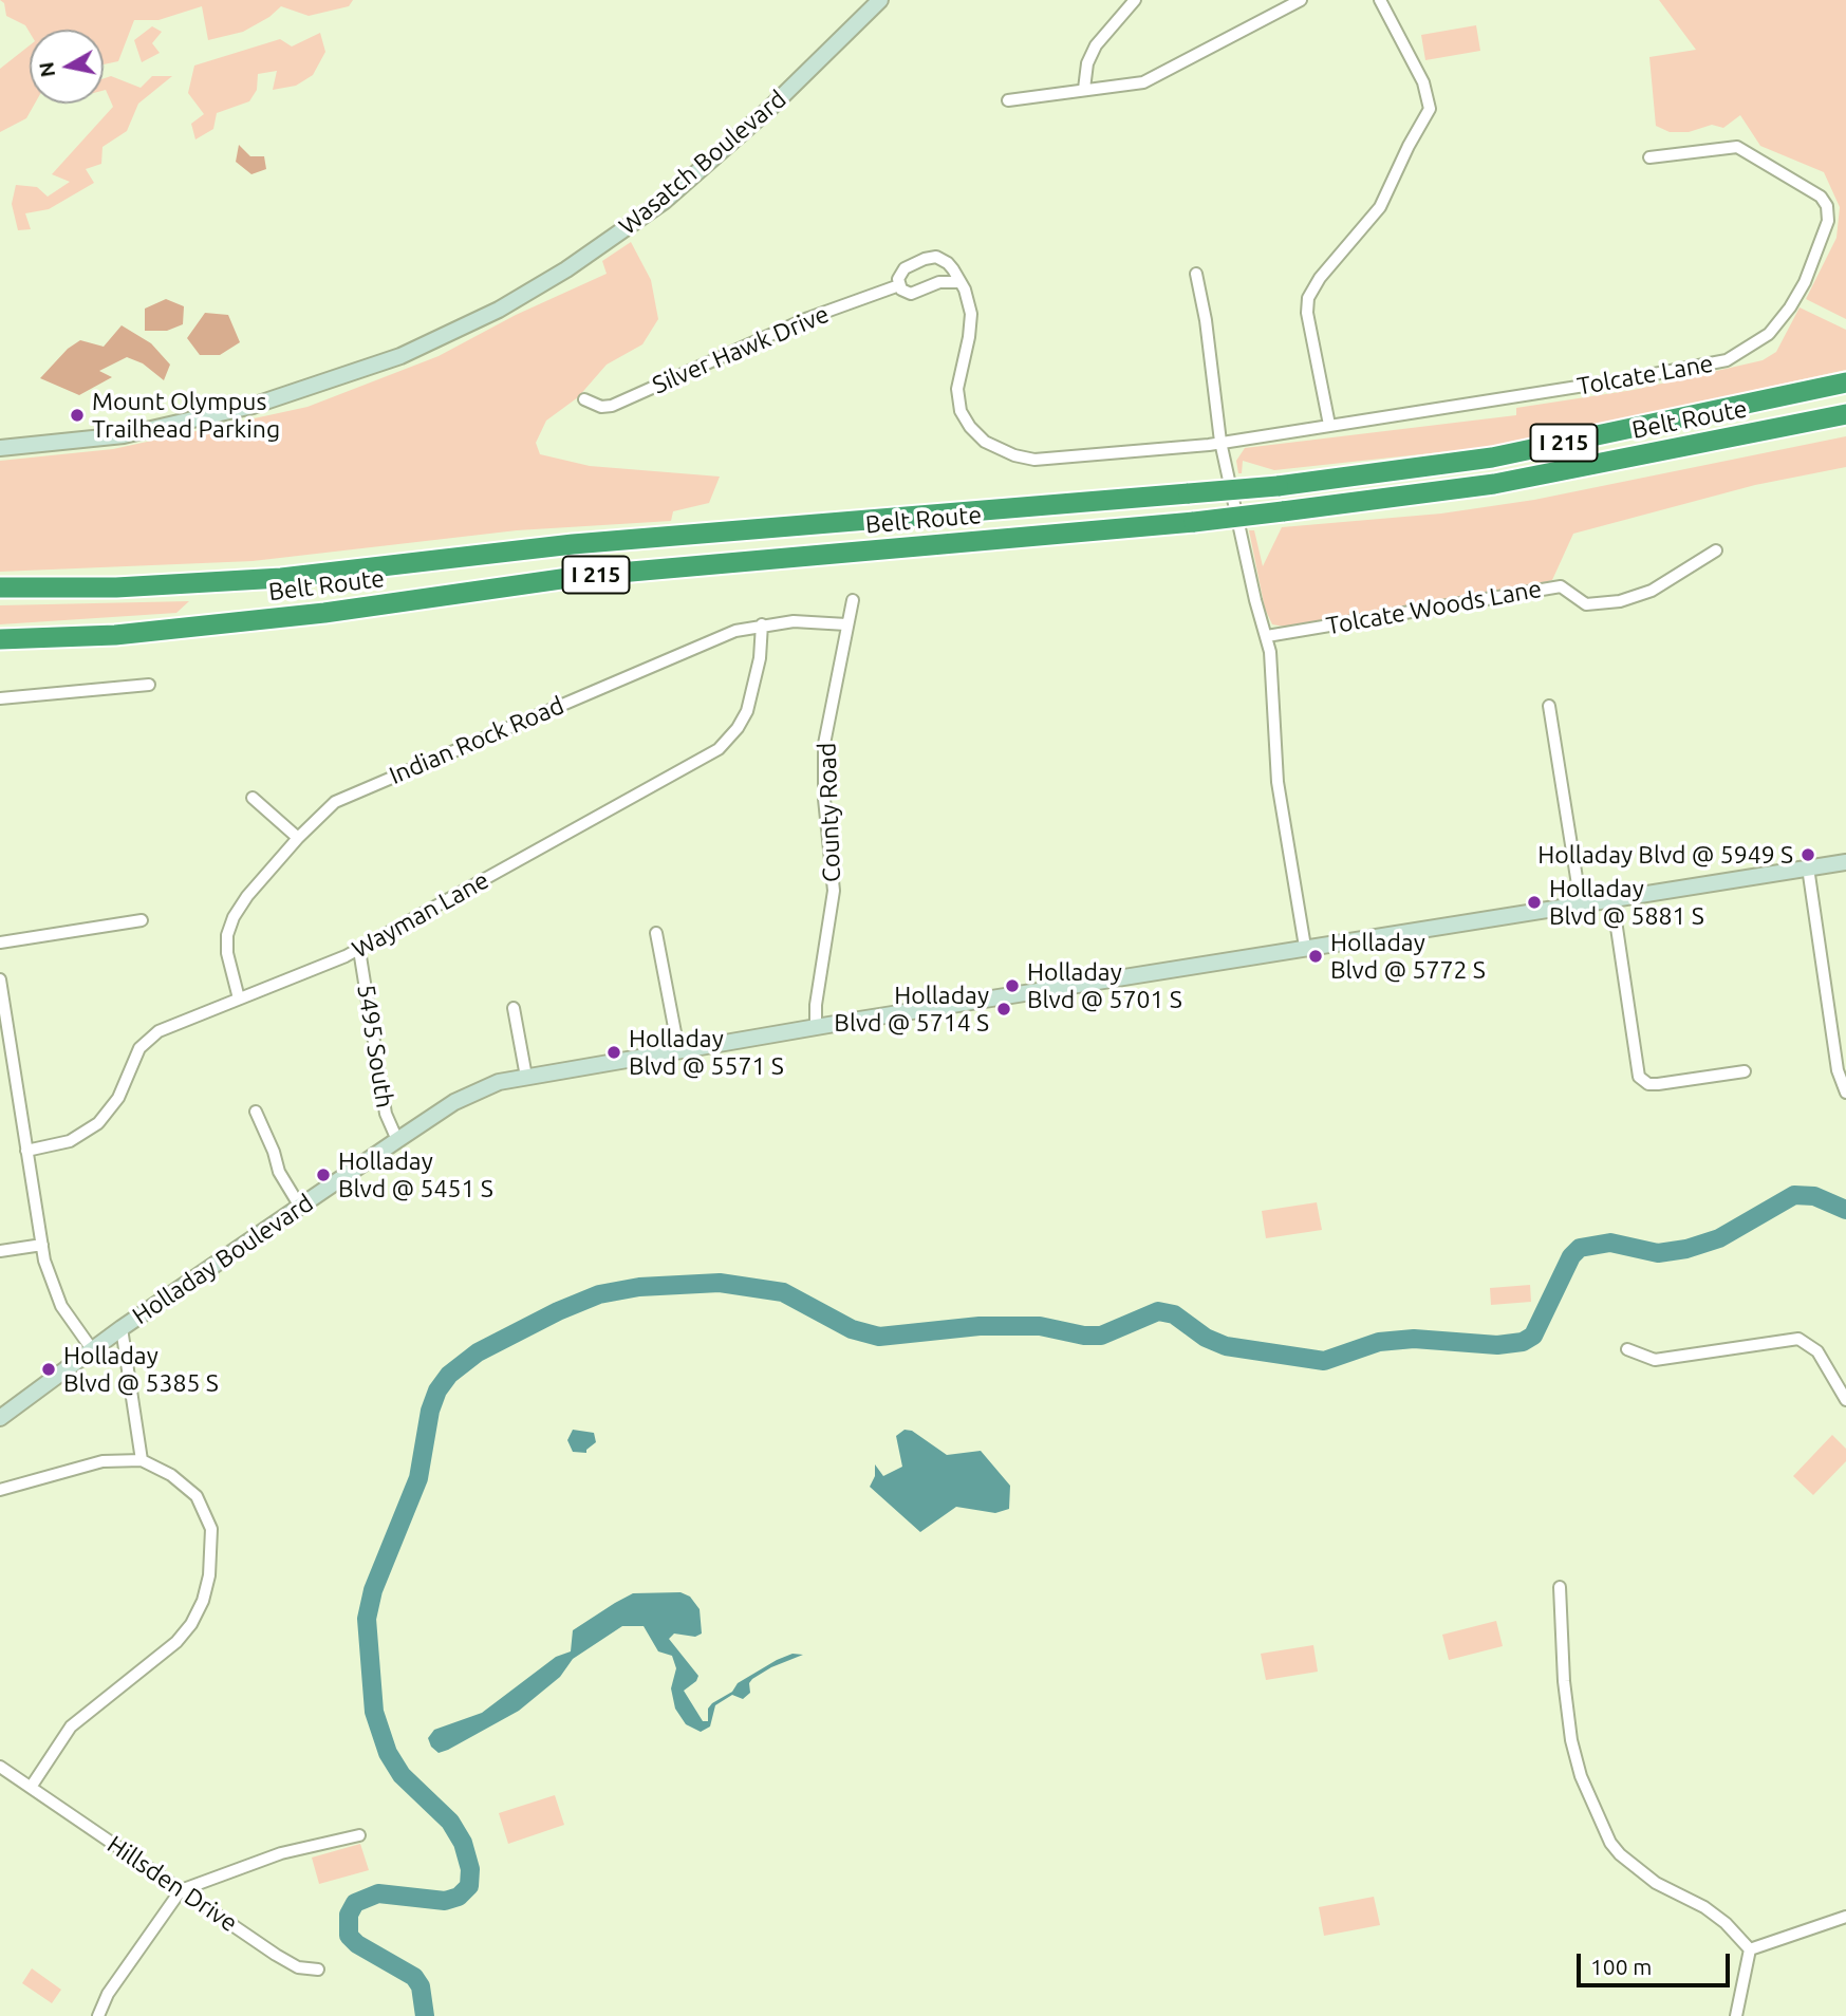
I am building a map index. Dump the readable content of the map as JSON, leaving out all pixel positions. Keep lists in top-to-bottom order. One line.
{"streets":{"highway":["Belt Route","I 215"],"main road":["Wasatch Boulevard","Holladay Boulevard"],"street":["Silver Hawk Drive","Tolcate Lane","Tolcate Woods Lane","Indian Rock Road","County Road","Wayman Lane","5495 South","Hillsden Drive"]},"crossings":[["Indian Rock Road","County Road"],["Indian Rock Road","Wayman Lane"],["County Road","Holladay Boulevard"],["Wayman Lane","5495 South"],["5495 South","Holladay Boulevard"]],"places":["Mount Olympus Trailhead Parking","Holladay Blvd @ 5949 S","Holladay Blvd @ 5881 S","Holladay Blvd @ 5772 S","Holladay Blvd @ 5701 S","Holladay Blvd @ 5714 S","Holladay Blvd @ 5571 S","Holladay Blvd @ 5451 S","Holladay Blvd @ 5385 S"],"scale_bar":"100 m","north":"left"}
